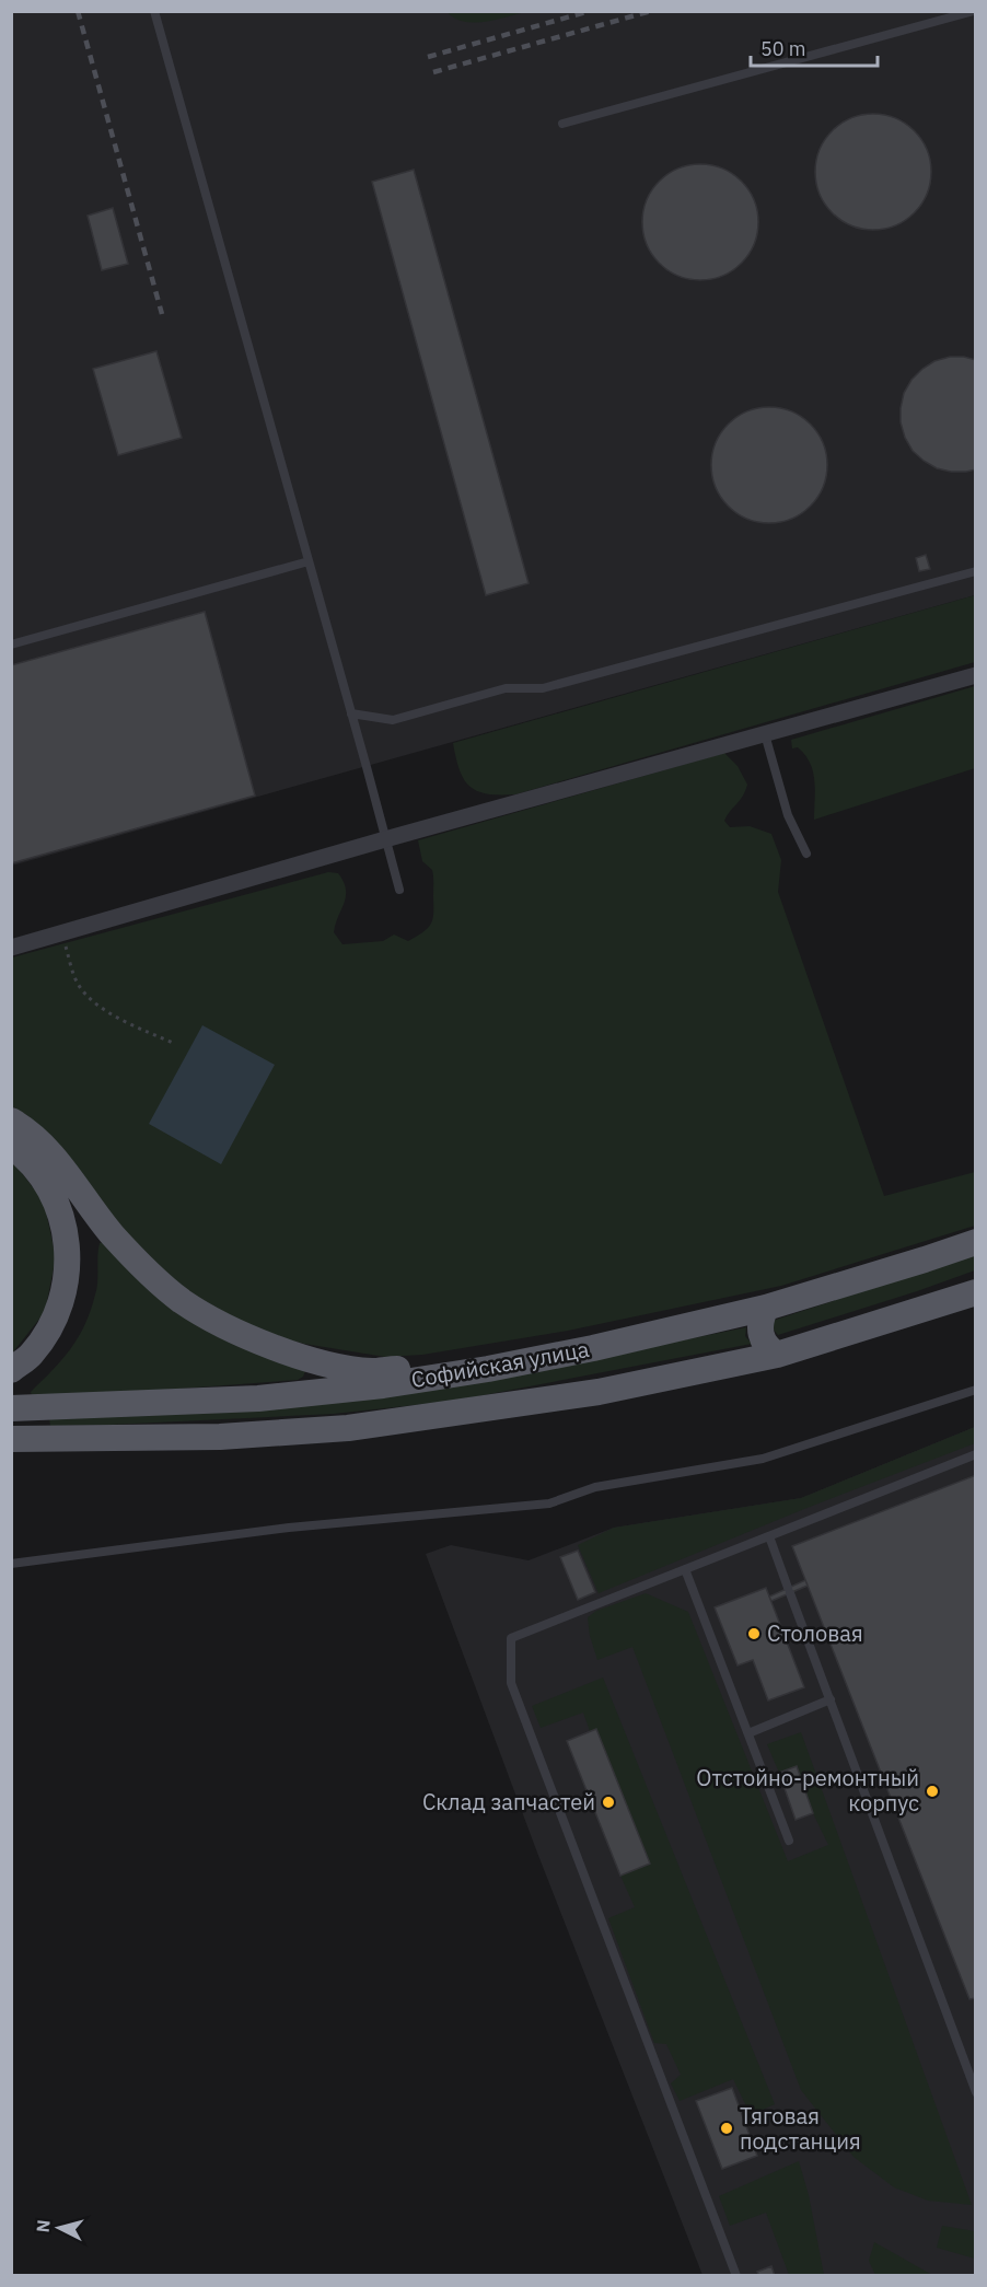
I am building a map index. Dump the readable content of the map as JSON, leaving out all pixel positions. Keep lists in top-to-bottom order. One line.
{"streets":{"main road":["Софийская улица"]},"places":["Столовая","Отстойно-ремонтный корпус","Склад запчастей","Тяговая подстанция"],"scale_bar":"50 m","north":"left"}
